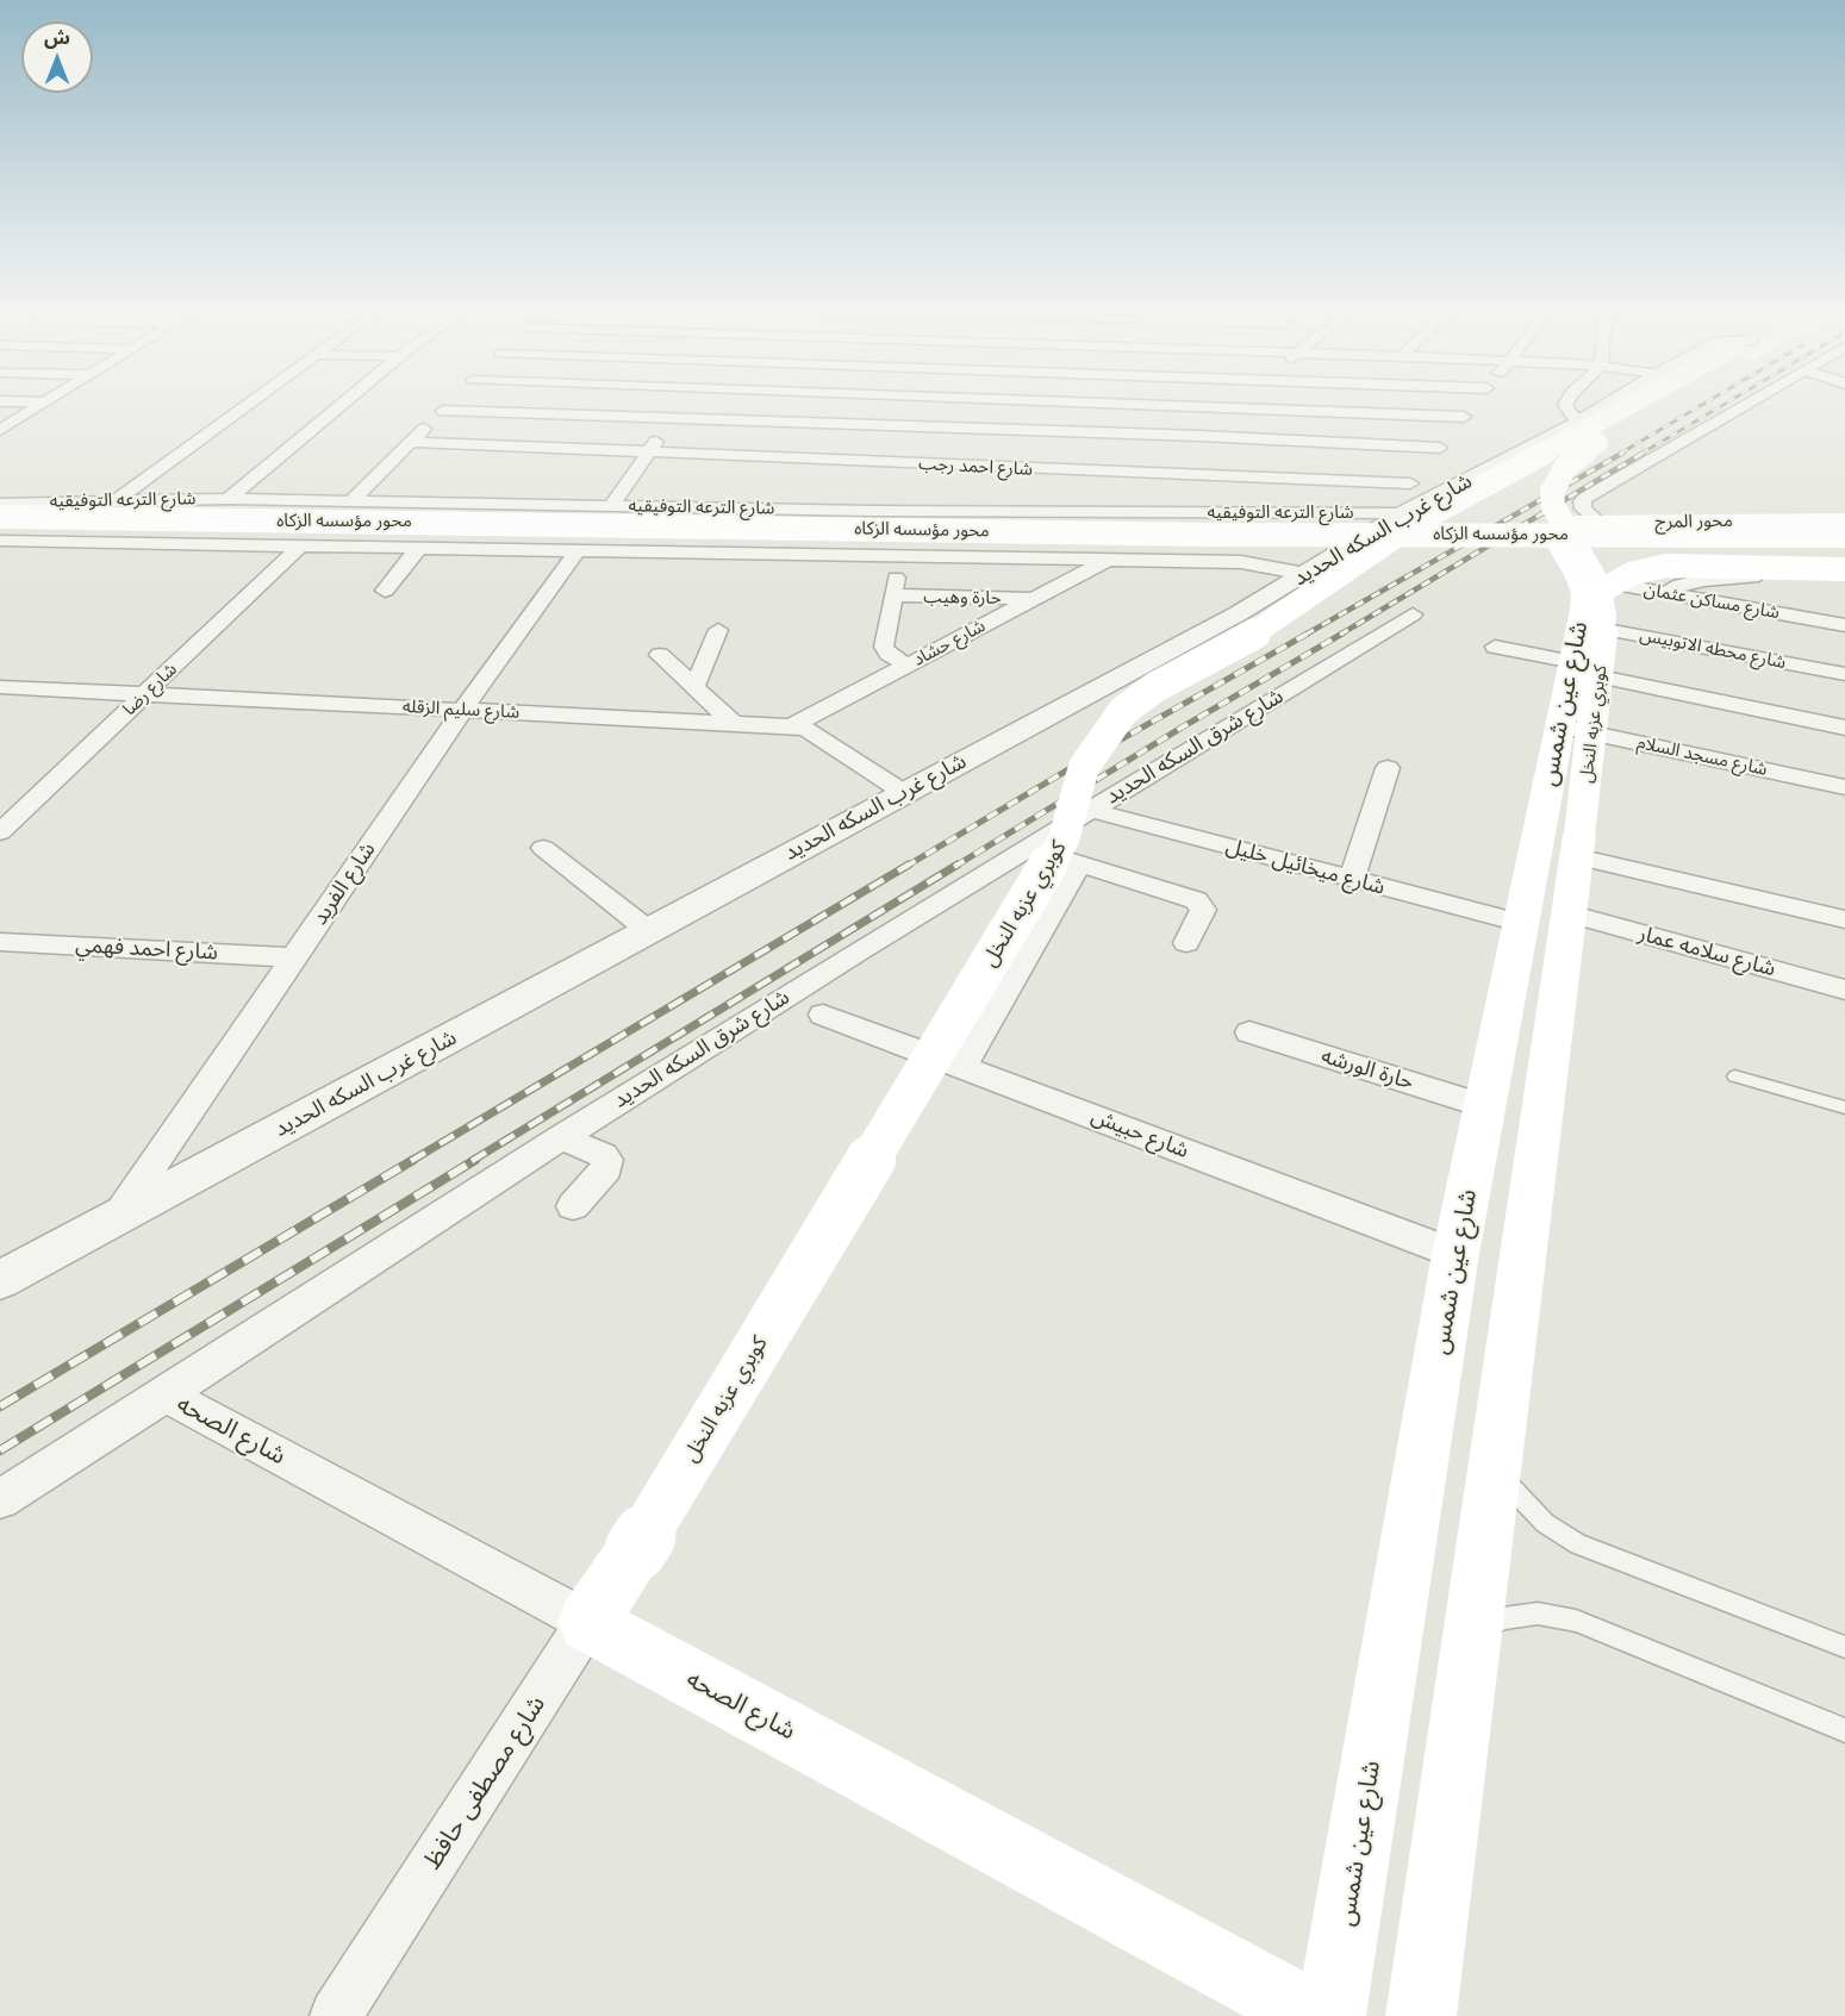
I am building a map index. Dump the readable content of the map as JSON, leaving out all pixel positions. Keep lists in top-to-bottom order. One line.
{"streets":{"main road":["محور مؤسسه الزكاه","محور المرج","شارع عين شمس","كوبري عزبه النخل","شارع الصحه","شارع مصطفى حافظ"],"street":["شارع احمد رجب","شارع الترعه التوفيقيه","شارع غرب السكه الحديد","حارة وهيب","شارع مساكن عثمان","شارع حشاد","شارع محطه الاتوبيس","شارع رضا","شارع سليم الزقله","شارع شرق السكه الحديد","شارع مسجد السلام","شارع ميخائيل خليل","شارع الفريد","شارع احمد فهمي","شارع سلامه عمار","حارة الورشه","شارع حبيش"]},"crossings":[["شارع الترعه التوفيقيه","شارع غرب السكه الحديد"],["شارع الترعه التوفيقيه","شارع حشاد"],["شارع الترعه التوفيقيه","شارع رضا"],["شارع الترعه التوفيقيه","شارع الفريد"],["محور المرج","شارع مساكن عثمان"],["محور المرج","شارع محطه الاتوبيس"],["محور المرج","شارع عين شمس"],["محور المرج","كوبري عزبه النخل"],["شارع غرب السكه الحديد","شارع سليم الزقله"],["شارع غرب السكه الحديد","شارع الفريد"],["حارة وهيب","شارع حشاد"],["شارع مساكن عثمان","شارع محطه الاتوبيس"],["شارع مساكن عثمان","شارع عين شمس"],["شارع مساكن عثمان","كوبري عزبه النخل"],["شارع حشاد","شارع سليم الزقله"],["شارع محطه الاتوبيس","شارع عين شمس"],["شارع محطه الاتوبيس","كوبري عزبه النخل"],["شارع رضا","شارع سليم الزقله"],["شارع عين شمس","كوبري عزبه النخل"],["شارع عين شمس","شارع مسجد السلام"],["شارع عين شمس","شارع ميخائيل خليل"],["شارع عين شمس","شارع سلامه عمار"],["شارع عين شمس","حارة الورشه"],["شارع عين شمس","شارع حبيش"],["شارع سليم الزقله","شارع الفريد"],["كوبري عزبه النخل","شارع مصطفى حافظ"],["شارع شرق السكه الحديد","شارع ميخائيل خليل"],["شارع شرق السكه الحديد","شارع الصحه"],["شارع ميخائيل خليل","شارع سلامه عمار"],["شارع الفريد","شارع احمد فهمي"],["شارع الصحه","شارع مصطفى حافظ"]],"north":"top"}
